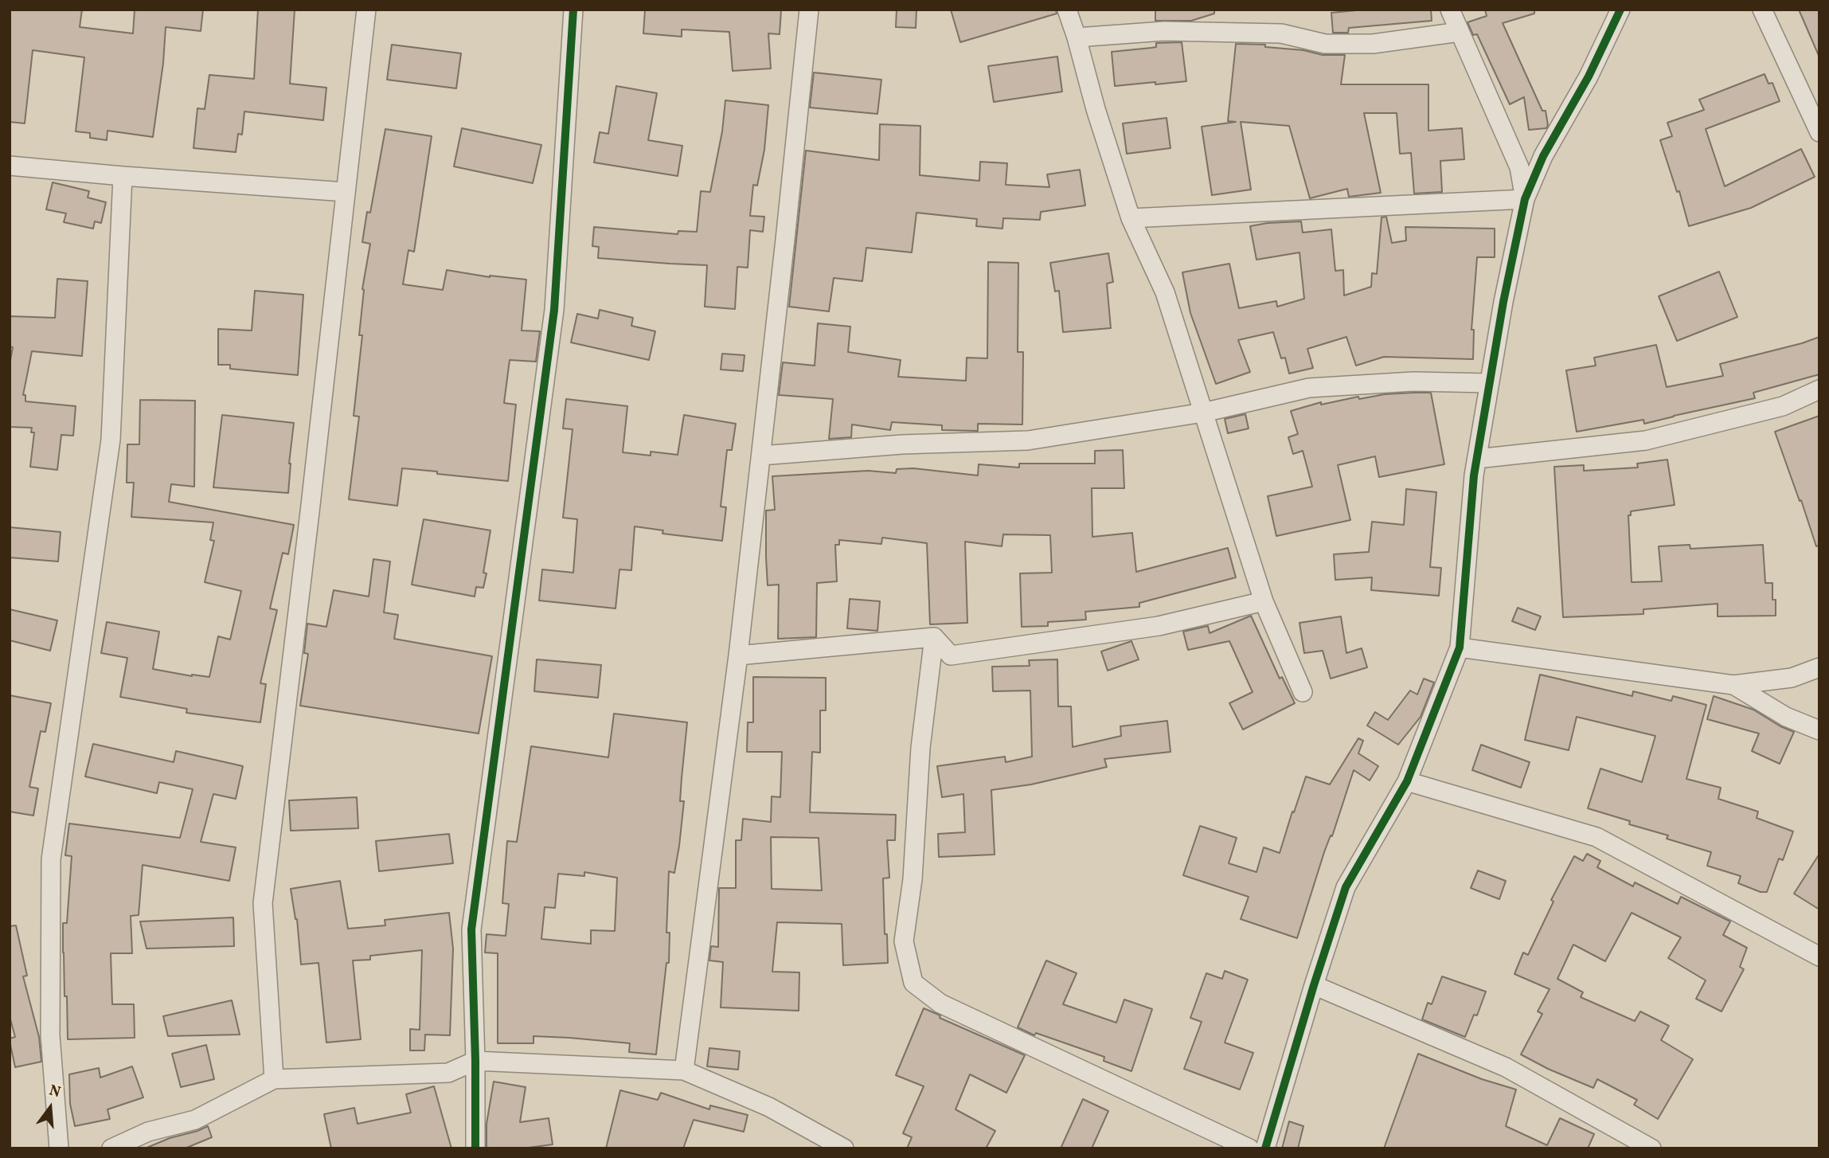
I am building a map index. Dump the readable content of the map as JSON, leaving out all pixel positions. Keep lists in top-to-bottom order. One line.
{"north":"top"}
